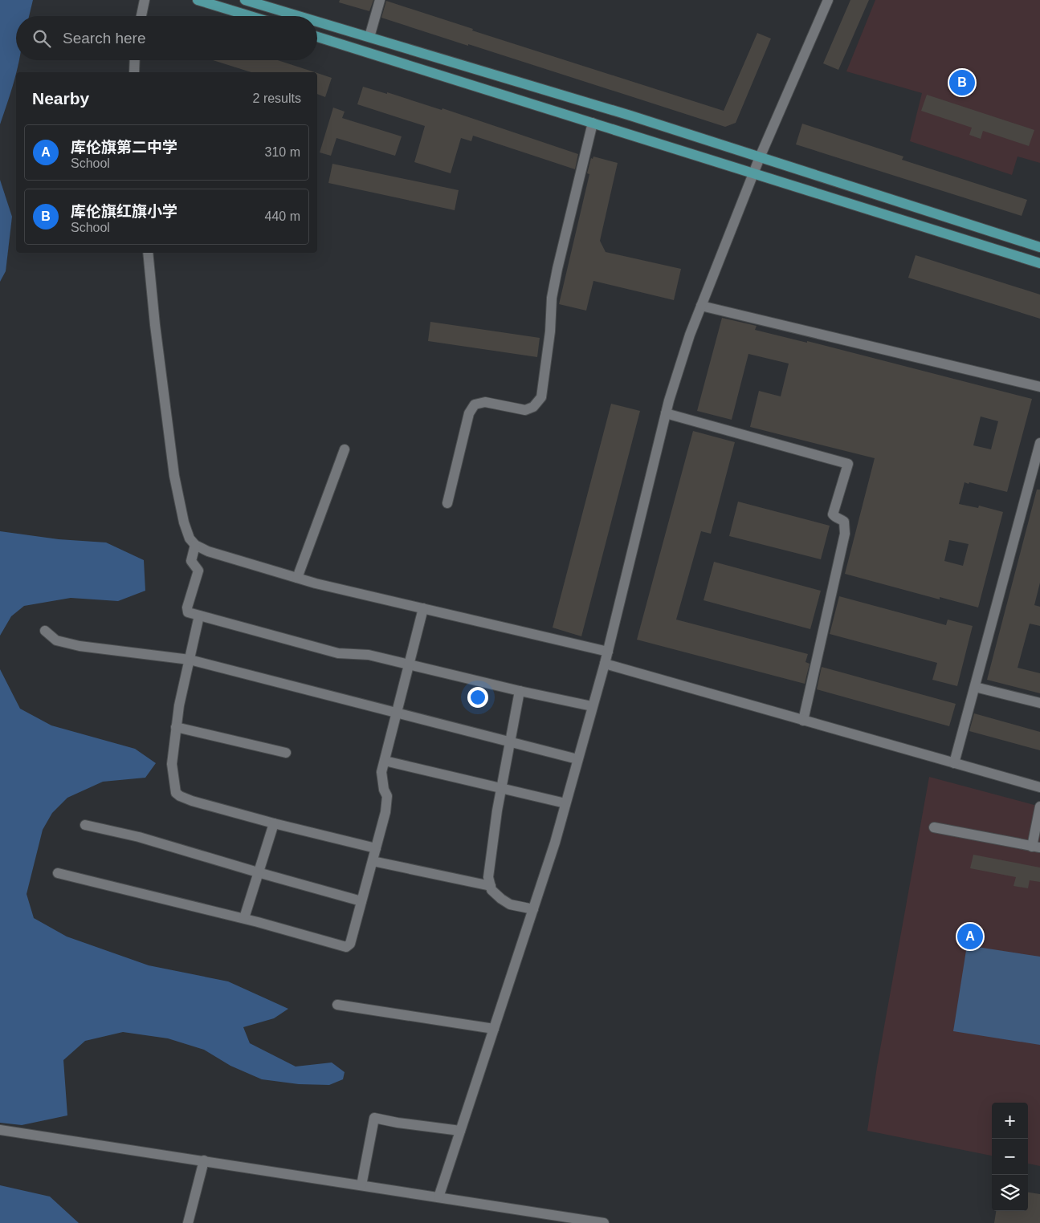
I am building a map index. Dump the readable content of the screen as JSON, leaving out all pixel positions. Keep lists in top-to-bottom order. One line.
{"page":{"search":"Search here","pins":["B","A"],"heading":["Nearby","2 results"],"list":[{"mark":"A","name":"库伦旗第二中学","note":"School","value":"310 m"},{"mark":"B","name":"库伦旗红旗小学","note":"School","value":"440 m"}],"map_buttons":["+","−"]}}
